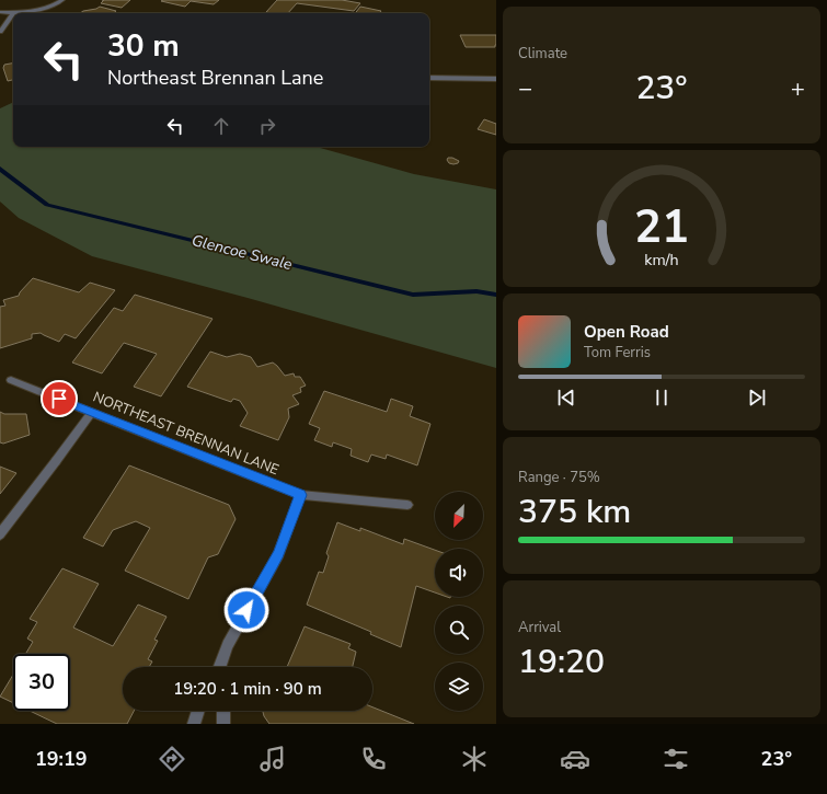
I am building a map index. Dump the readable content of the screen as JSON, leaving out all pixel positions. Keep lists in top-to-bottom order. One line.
{"streets":{"street":["NORTHEAST BRENNAN LANE"]},"water":["Glencoe Swale"],"north":"bottom left","page":{"tile":["Climate",["Range · 75%","375 km"],["Arrival","19:20"]],"turn":["30 m","Northeast Brennan Lane"],"heat":["−","23°","+"],"song":["Open Road","Tom Ferris"],"limit":"30","trip":"19:20 · 1 min · 90 m","tabs":["19:19","23°"],"gauge":["21","km/h"]}}
